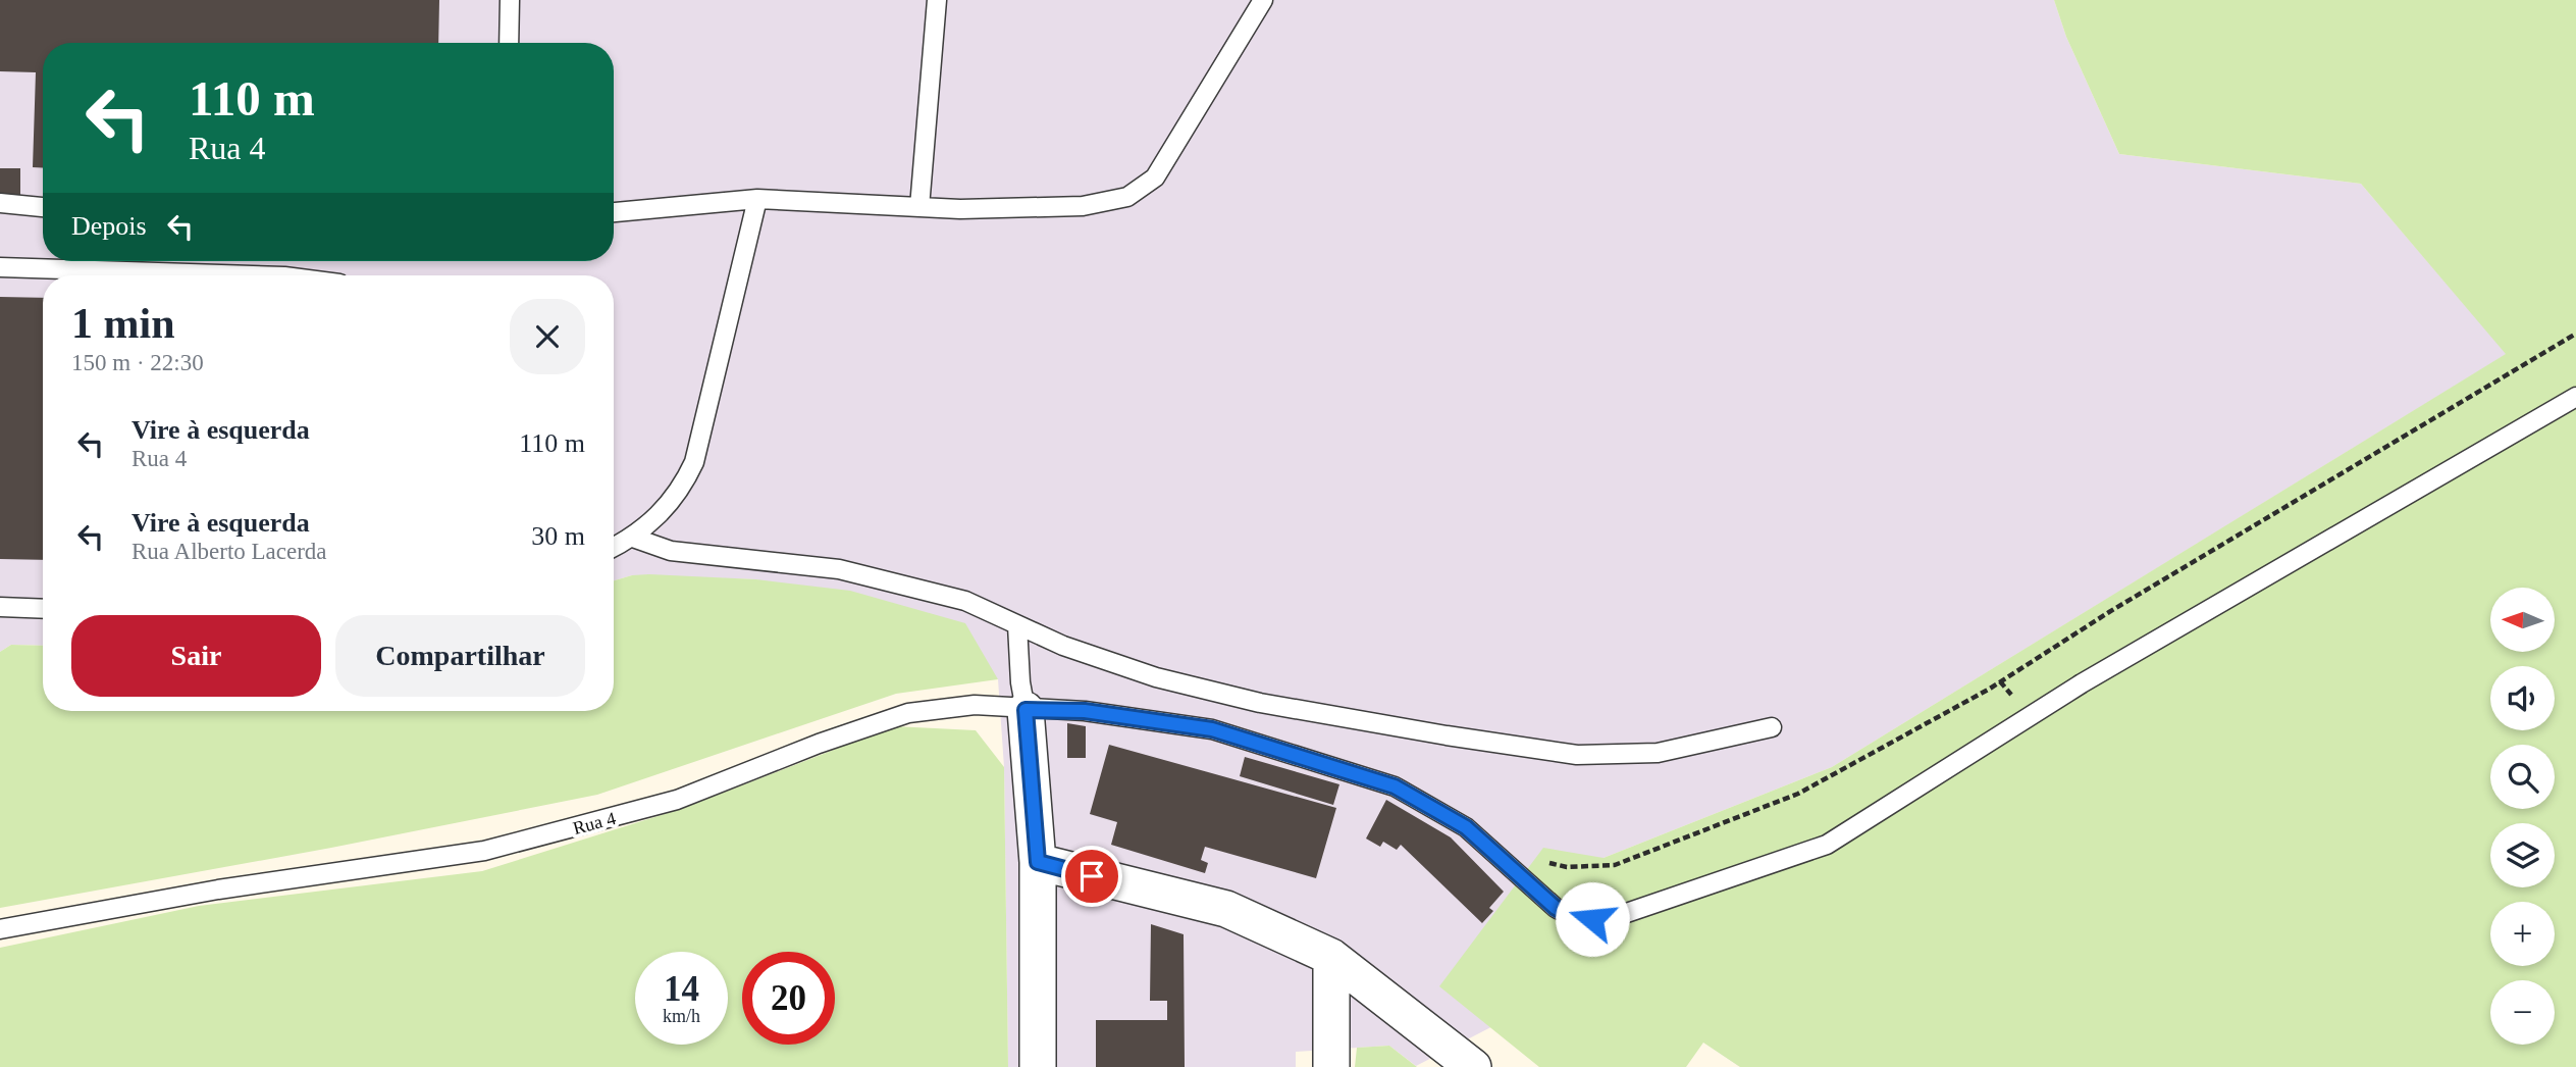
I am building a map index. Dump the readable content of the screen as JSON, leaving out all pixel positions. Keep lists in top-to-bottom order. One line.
{"streets":{"lane":["Rua 4"]},"north":"left","page":{"turn":["110 m","Rua 4"],"then":"Depois","heading":["1 min","150 m · 22:30"],"list":[{"name":"Vire à esquerda","note":"Rua 4","value":"110 m"},{"name":"Vire à esquerda","note":"Rua Alberto Lacerda","value":"30 m"}],"map_buttons":["+","−"],"buttons":["Sair","Compartilhar"],"speed":"14 km/h","limit":"20"}}
